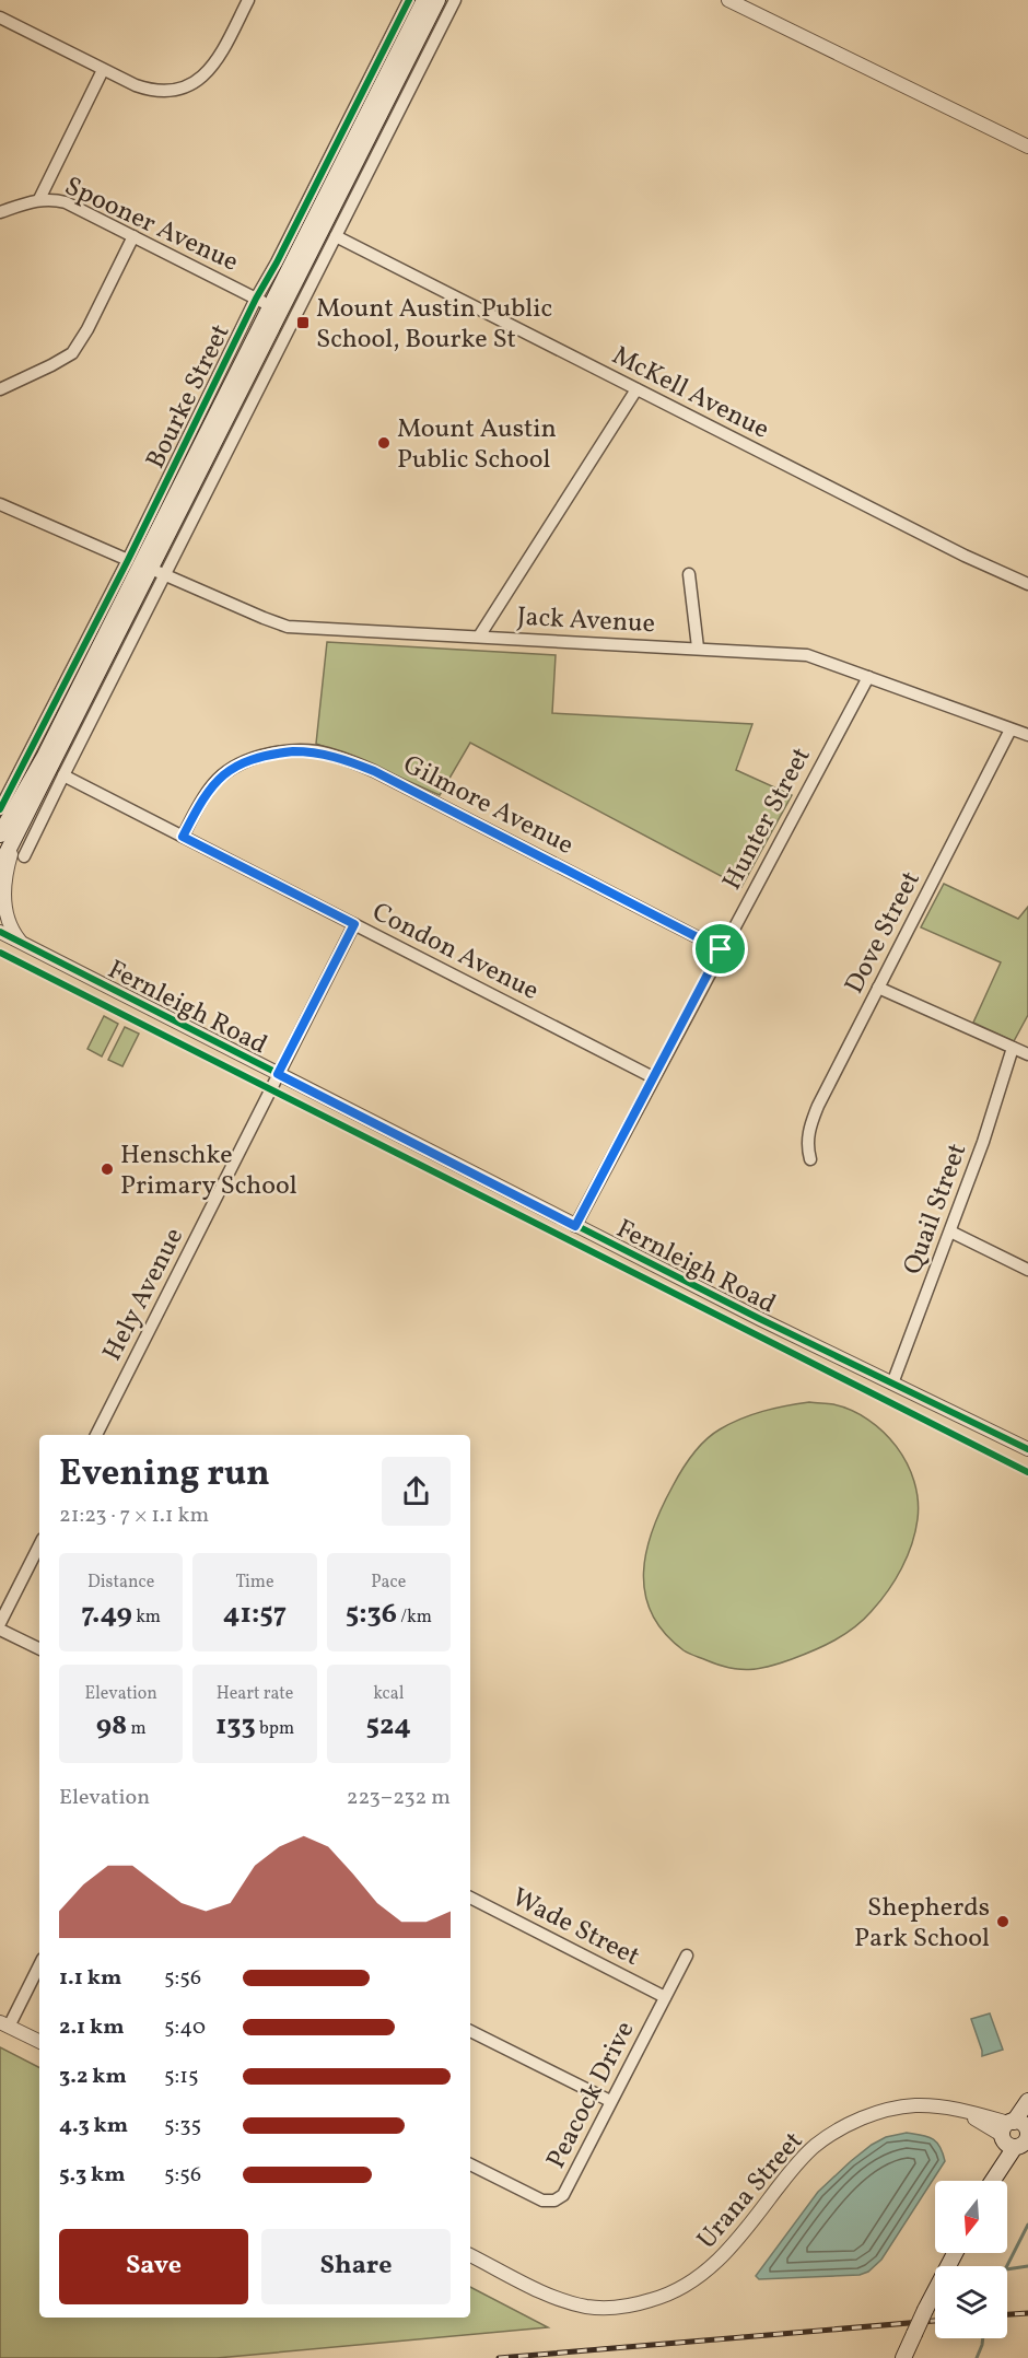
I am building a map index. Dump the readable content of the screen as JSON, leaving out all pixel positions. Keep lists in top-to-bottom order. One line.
{"streets":{"main road":["Bourke Street"],"street":["Spooner Avenue","McKell Avenue","Jack Avenue","Gilmore Avenue","Hunter Street","Dove Street","Condon Avenue","Fernleigh Road","Quail Street","Hely Avenue","Wade Street","Peacock Drive","Urana Street"]},"crossings":[["Spooner Avenue","Bourke Street"],["McKell Avenue","Bourke Street"],["Bourke Street","Jack Avenue"],["Bourke Street","Condon Avenue"],["Jack Avenue","Hunter Street"],["Jack Avenue","Dove Street"],["Gilmore Avenue","Hunter Street"],["Gilmore Avenue","Condon Avenue"],["Hunter Street","Condon Avenue"],["Hunter Street","Fernleigh Road"],["Condon Avenue","Hely Avenue"],["Fernleigh Road","Quail Street"],["Fernleigh Road","Hely Avenue"],["Wade Street","Peacock Drive"]],"places":{"transit":["Mount Austin Public School, Bourke St"],"other":["Mount Austin Public School","Henschke Primary School","Shepherds Park School"]},"north":"bottom","page":{"heading":["Evening run","21:23 · 7 × 1.1 km"],"stats":[["Distance","7.49 km"],["Time","41:57"],["Pace","5:36 /km"],["Elevation","98 m"],["Heart rate","133 bpm"],["kcal","524"]],"chart":["Elevation","223–232 m"],"list":[{"name":"1.1 km","note":"5:56"},{"name":"2.1 km","note":"5:40"},{"name":"3.2 km","note":"5:15"},{"name":"4.3 km","note":"5:35"},{"name":"5.3 km","note":"5:56"}],"buttons":["Save","Share"]}}
